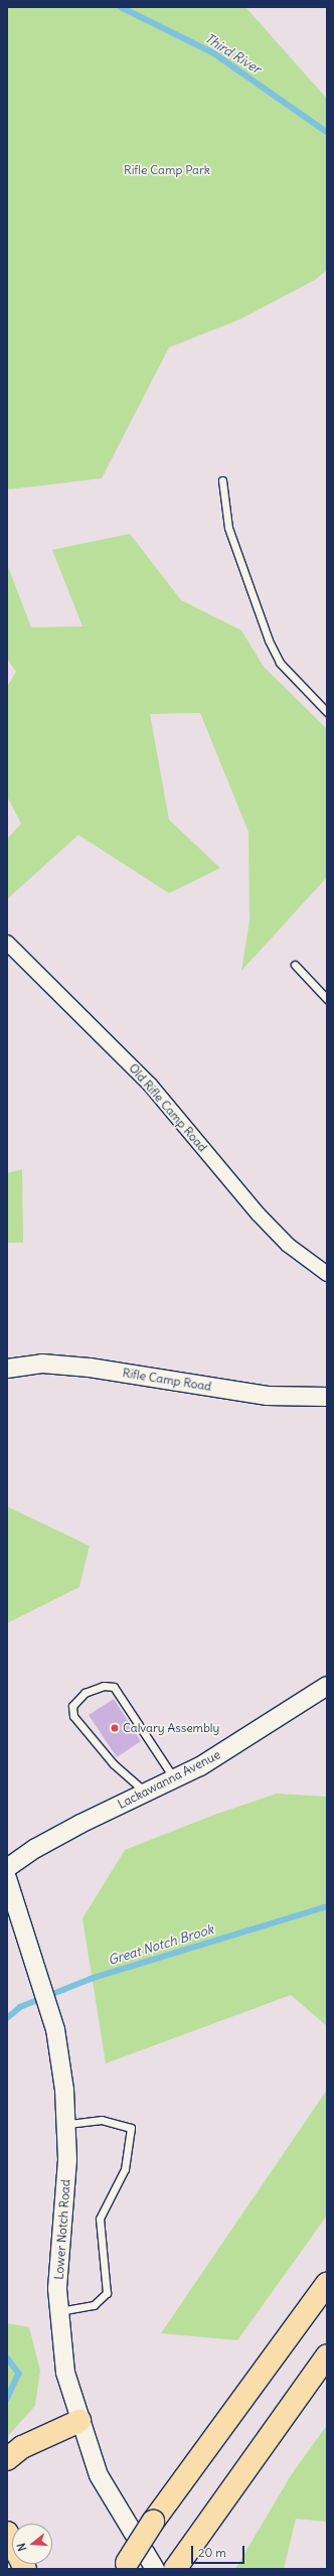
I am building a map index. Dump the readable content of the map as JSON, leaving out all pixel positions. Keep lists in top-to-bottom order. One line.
{"streets":{"street":["Old Rifle Camp Road","Rifle Camp Road","Lackawanna Avenue","Lower Notch Road"]},"water":["Third River","Great Notch Brook"],"parks":["Rifle Camp Park"],"places":["Calvary Assembly"],"scale_bar":"20 m","north":"left"}
